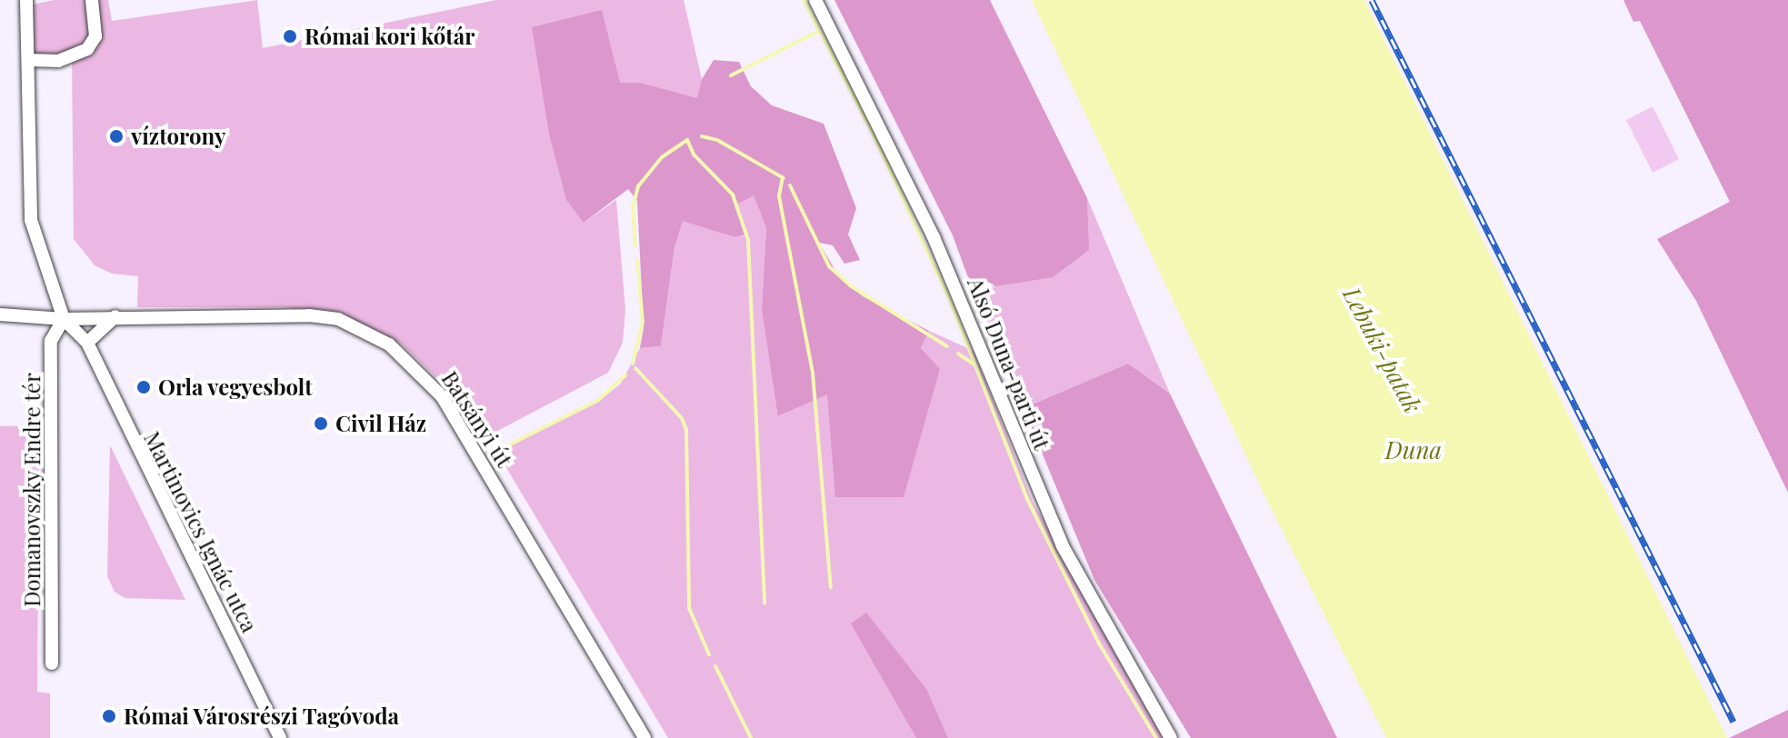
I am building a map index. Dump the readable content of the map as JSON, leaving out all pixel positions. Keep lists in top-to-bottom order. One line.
{"streets":{"street":["Alsó Duna-parti út","Batsányi út","Domanovszky Endre tér","Martinovics Ignác utca"]},"crossings":[["Batsányi út","Domanovszky Endre tér"],["Batsányi út","Martinovics Ignác utca"],["Domanovszky Endre tér","Martinovics Ignác utca"]],"water":["Lebuki-patak","Duna"],"places":["Római kori kőtár","víztorony","Orla vegyesbolt","Civil Ház","Római Városrészi Tagóvoda"]}
